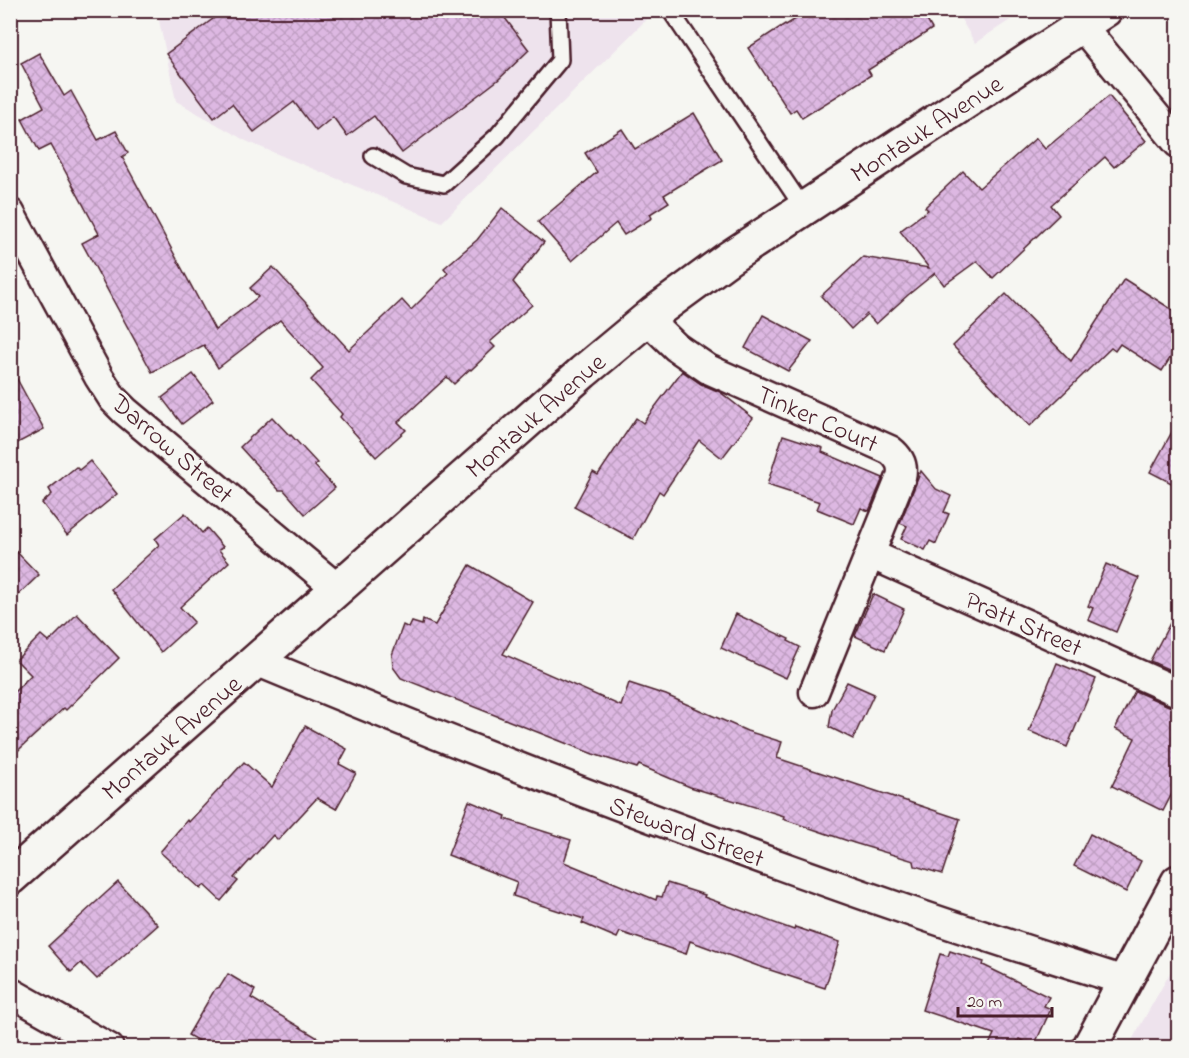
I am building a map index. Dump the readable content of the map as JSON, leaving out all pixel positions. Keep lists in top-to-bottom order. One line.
{"streets":{"street":["Montauk Avenue","Tinker Court","Darrow Street","Pratt Street","Steward Street"]},"crossings":[["Montauk Avenue","Tinker Court"],["Montauk Avenue","Darrow Street"],["Montauk Avenue","Steward Street"],["Tinker Court","Pratt Street"]],"scale_bar":"20 m"}
